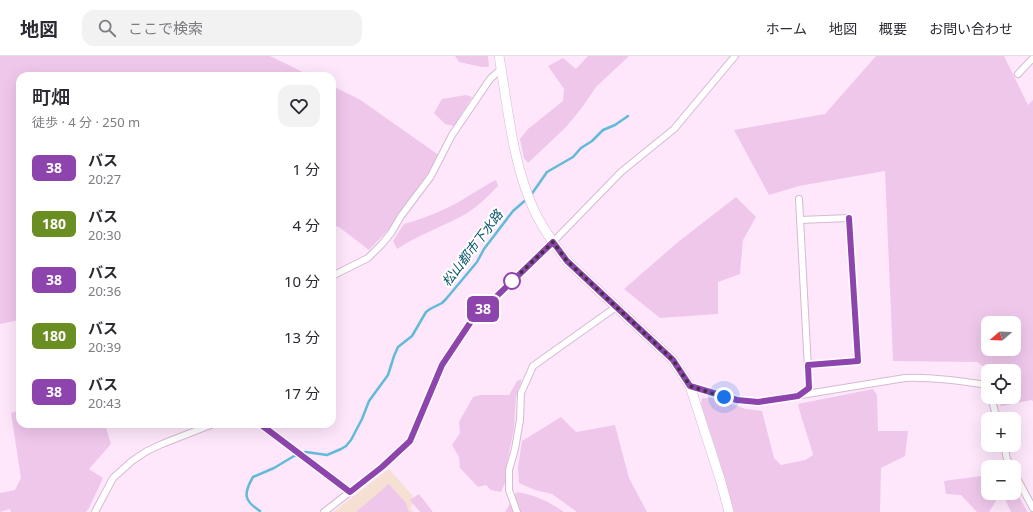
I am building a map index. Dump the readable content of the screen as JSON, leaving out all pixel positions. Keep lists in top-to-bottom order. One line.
{"water":["松山都市下水路"],"lines":["bus line 38"],"north":"left","page":{"header":"地図","search":"ここで検索","nav":["ホーム","地図","概要","お問い合わせ"],"on_map":"38","heading":["町畑","徒歩 · 4 分 · 250 m"],"list":[{"mark":"38","name":"バス","note":"20:27","value":"1 分"},{"mark":"180","name":"バス","note":"20:30","value":"4 分"},{"mark":"38","name":"バス","note":"20:36","value":"10 分"},{"mark":"180","name":"バス","note":"20:39","value":"13 分"},{"mark":"38","name":"バス","note":"20:43","value":"17 分"}],"map_buttons":["+","−"]}}
